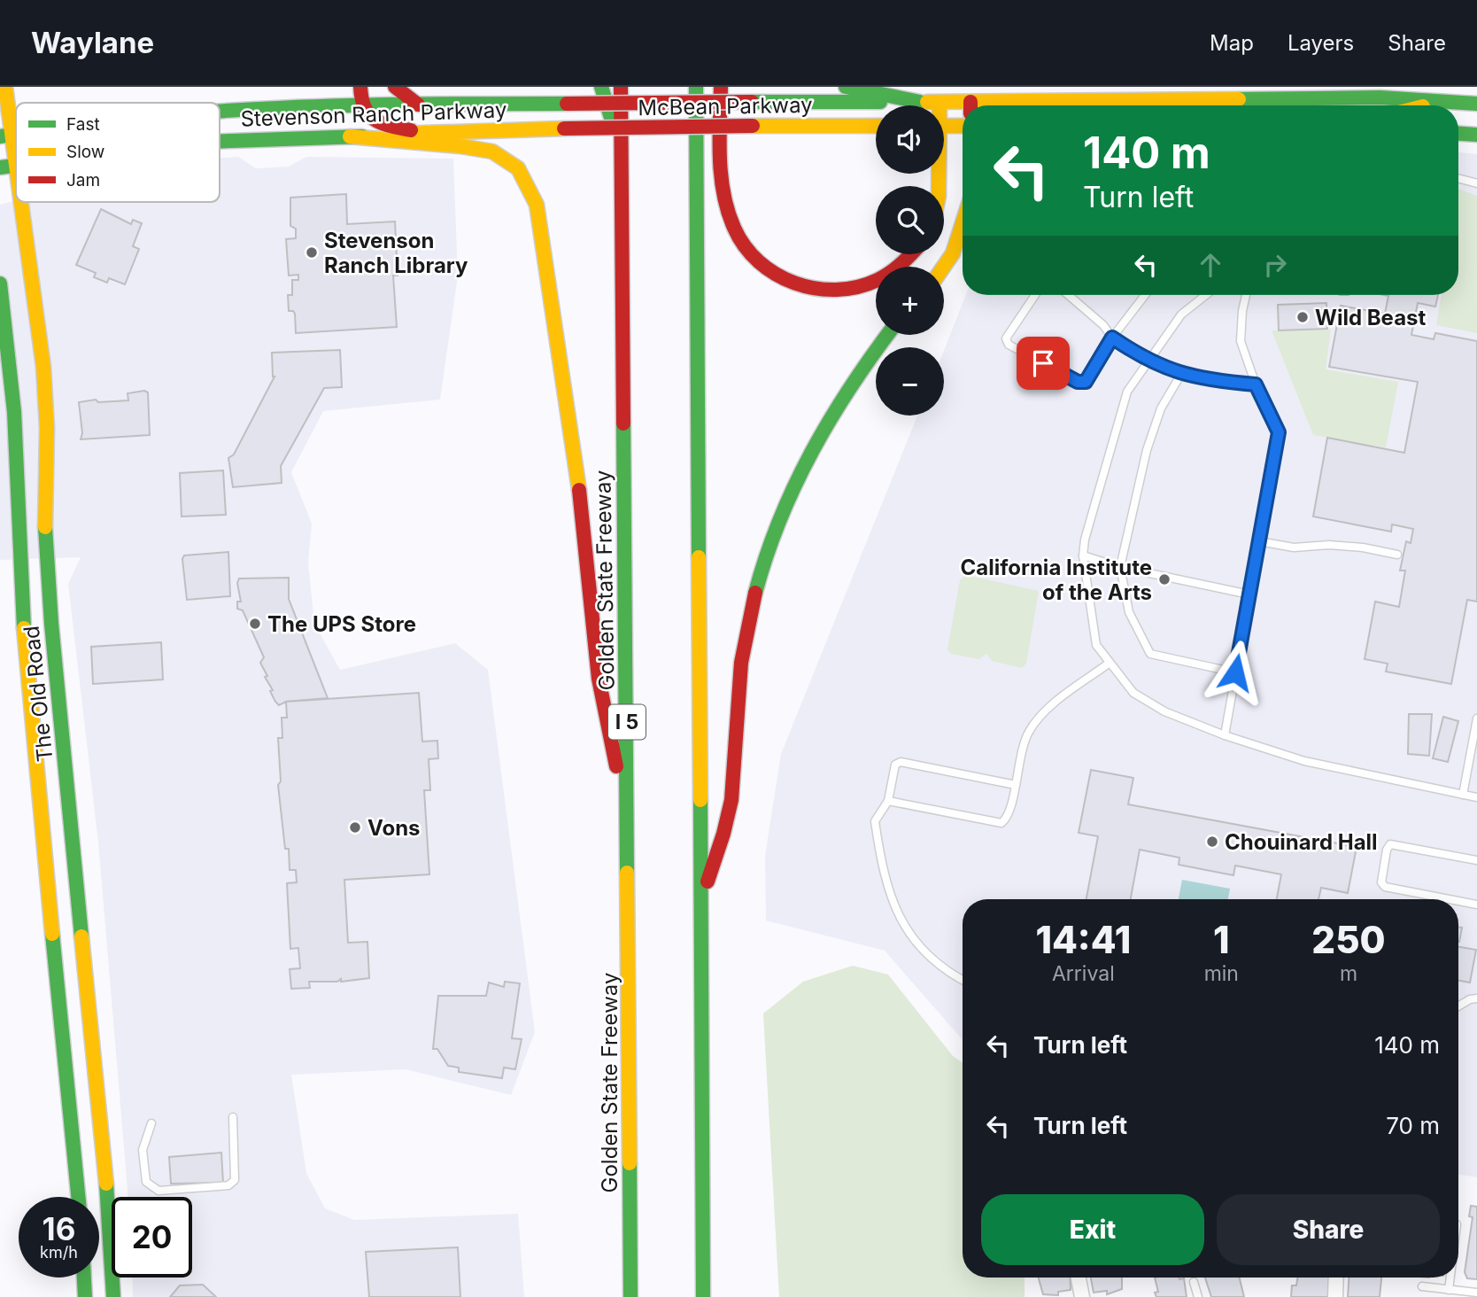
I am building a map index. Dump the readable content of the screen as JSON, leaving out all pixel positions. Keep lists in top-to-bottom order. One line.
{"streets":{"main road":["McBean Parkway","Stevenson Ranch Parkway","Golden State Freeway","The Old Road","I 5"]},"crossings":[["McBean Parkway","Stevenson Ranch Parkway"],["Stevenson Ranch Parkway","The Old Road"]],"places":["Stevenson Ranch Library","Wild Beast","California Institute of the Arts","The UPS Store","Vons","Chouinard Hall"],"legend":["Fast","Slow","Jam"],"page":{"header":"Waylane","nav":["Map","Layers","Share"],"map_buttons":["+","−"],"turn":["140 m","Turn left"],"eta":["14:41","Arrival","1","min","250","m"],"list":[{"name":"Turn left","value":"140 m"},{"name":"Turn left","value":"70 m"}],"buttons":["Exit","Share"],"speed":"16 km/h","limit":"20"}}
